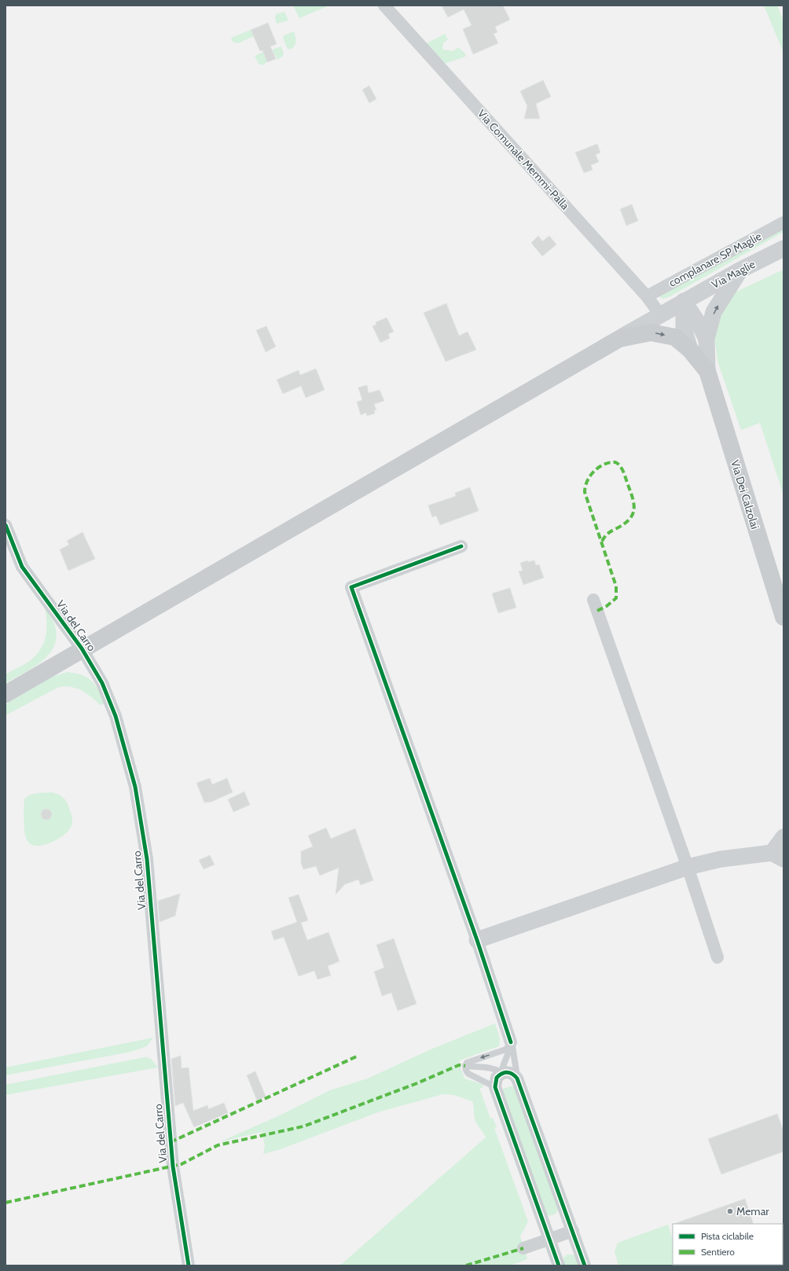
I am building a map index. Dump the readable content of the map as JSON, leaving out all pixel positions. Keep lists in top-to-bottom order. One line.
{"streets":{"main road":["Via Dei Calzolai"],"street":["Via Comunale Memmi-Palla","complanare SP Maglie","Via Maglie","Via del Carro"]},"crossings":[["Via Comunale Memmi-Palla","complanare SP Maglie"],["Via Comunale Memmi-Palla","Via Maglie"]],"places":["Memar"],"legend":["Pista ciclabile","Sentiero"]}
